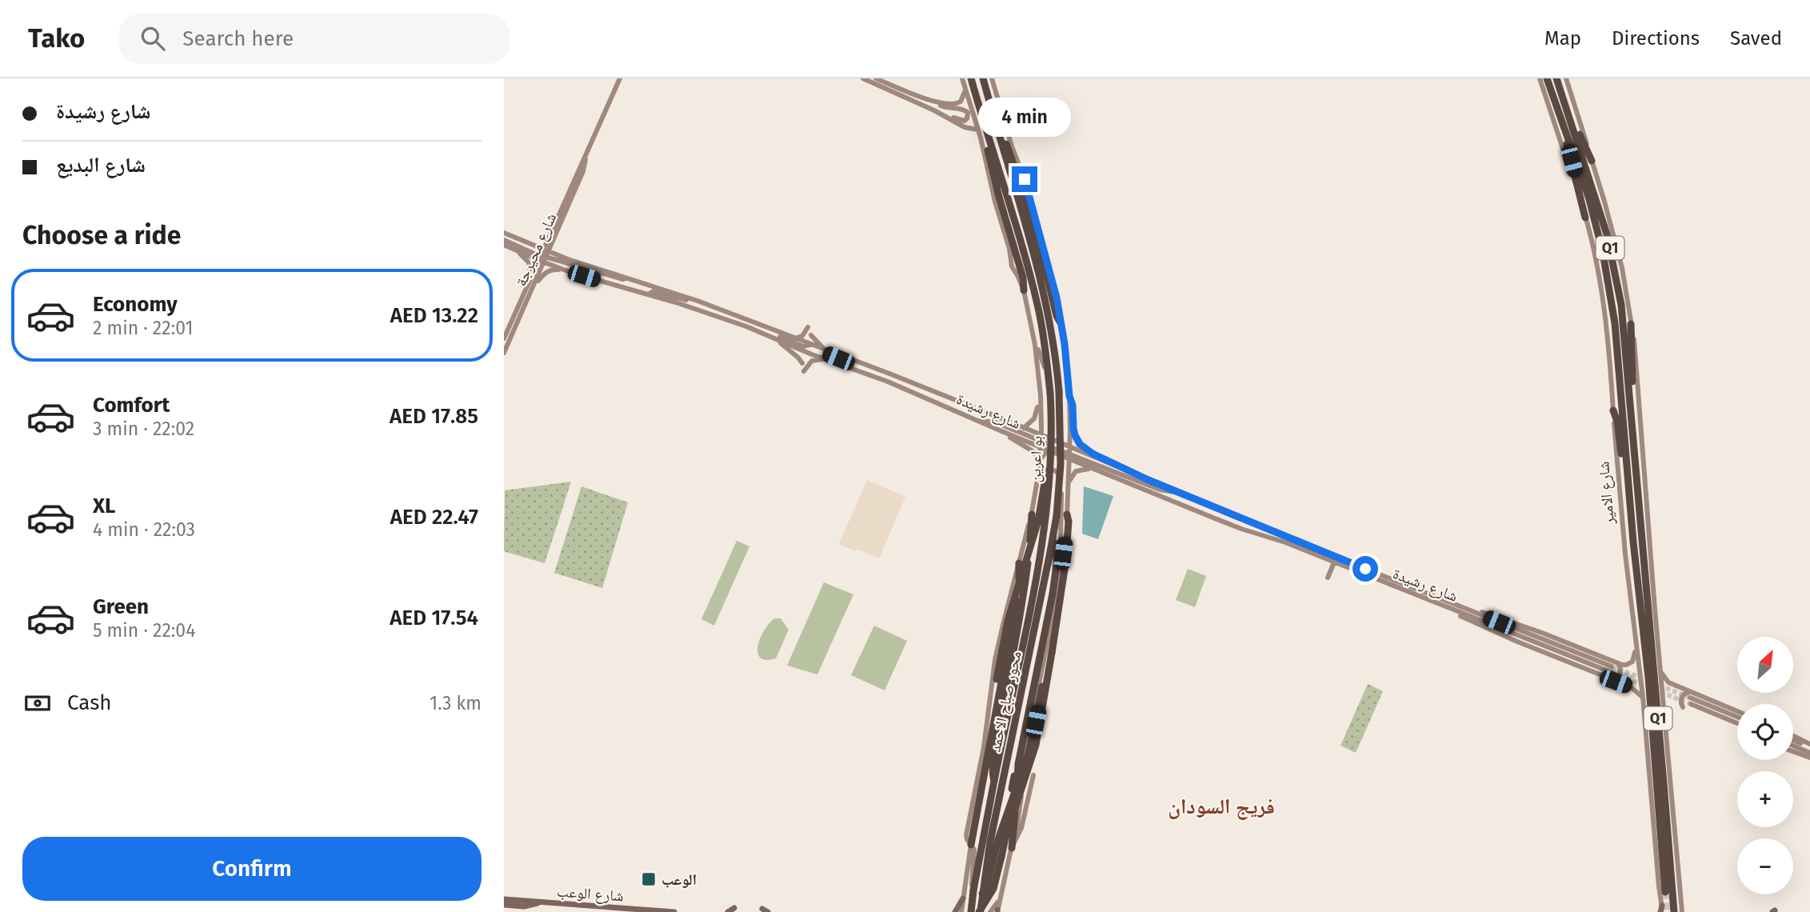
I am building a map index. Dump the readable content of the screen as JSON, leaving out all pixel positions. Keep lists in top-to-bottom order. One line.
{"streets":{"highway":["Q1","بو اعرين","شارع الامير","محور صباح الاحمد"],"main road":["شارع محيرجة","شارع رشيدة","شارع الوعب"]},"crossings":[["شارع محيرجة","شارع رشيدة"],["شارع رشيدة","بو اعرين"],["بو اعرين","محور صباح الاحمد"]],"districts":["فريج السودان"],"places":{"transit":["الوعب"]},"north":"top right","page":{"header":"Tako","search":"Search here","nav":["Map","Directions","Saved"],"banner":["شارع رشيدة","شارع البديع"],"bubble":"4 min","heading":"Choose a ride","list":[{"name":"Economy","note":"2 min · 22:01","value":"AED 13.22"},{"name":"Comfort","note":"3 min · 22:02","value":"AED 17.85"},{"name":"XL","note":"4 min · 22:03","value":"AED 22.47"},{"name":"Green","note":"5 min · 22:04","value":"AED 17.54"}],"map_buttons":["+","−"],"pay":["Cash","1.3 km"],"buttons":"Confirm"}}
